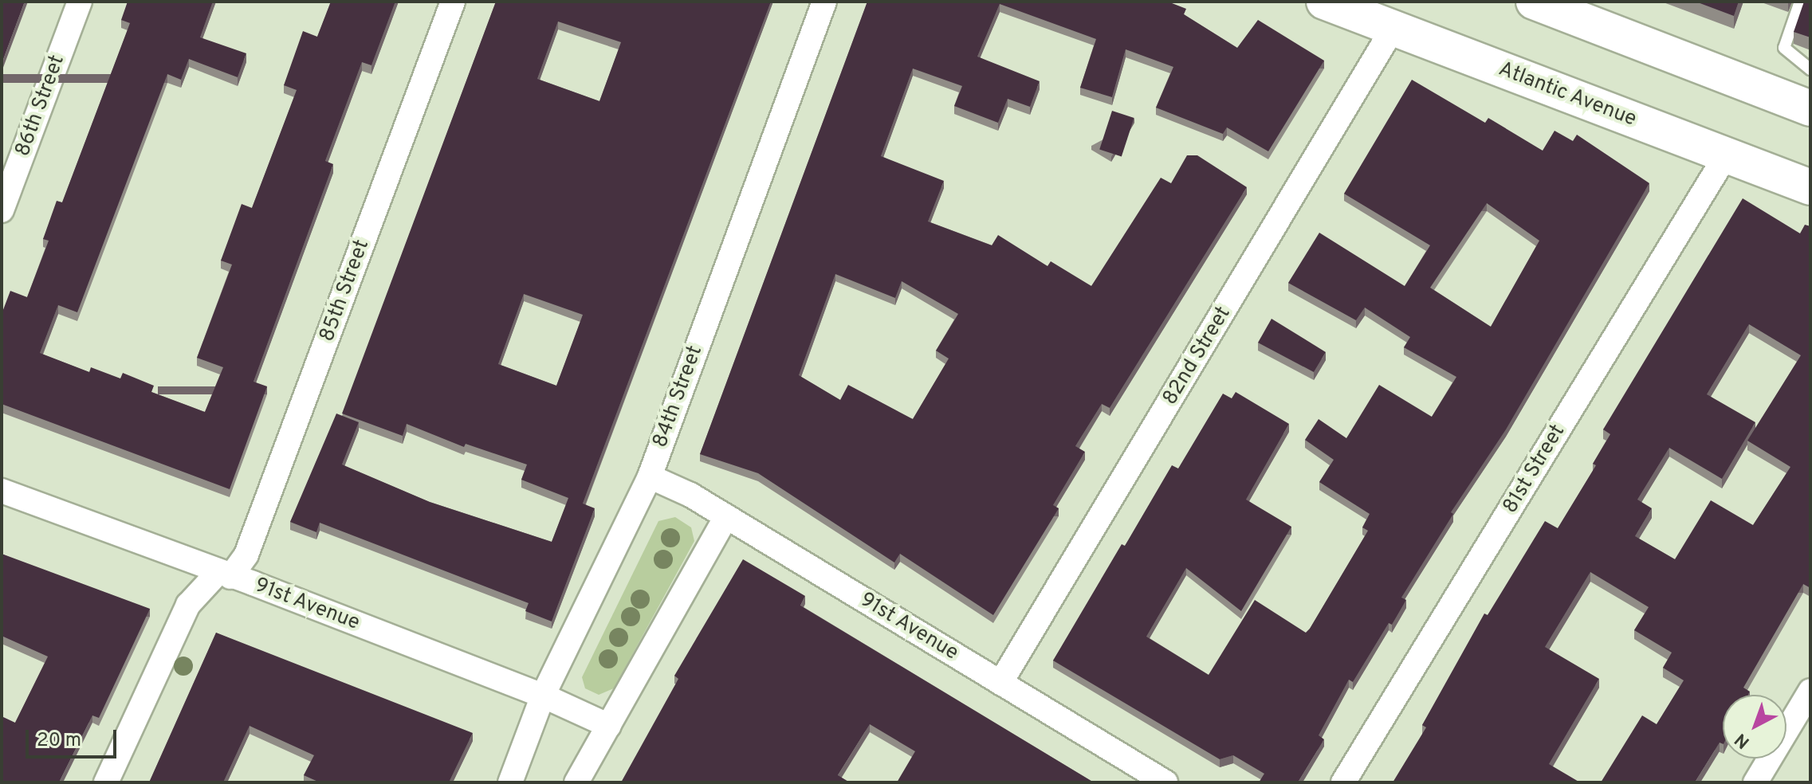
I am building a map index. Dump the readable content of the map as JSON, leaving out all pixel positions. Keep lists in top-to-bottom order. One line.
{"streets":{"main road":["Atlantic Avenue"],"street":["86th Street","85th Street","82nd Street","84th Street","81st Street","91st Avenue"]},"crossings":[["Atlantic Avenue","82nd Street"],["Atlantic Avenue","81st Street"],["85th Street","91st Avenue"],["82nd Street","91st Avenue"],["84th Street","91st Avenue"]],"scale_bar":"20 m","north":"bottom left"}
